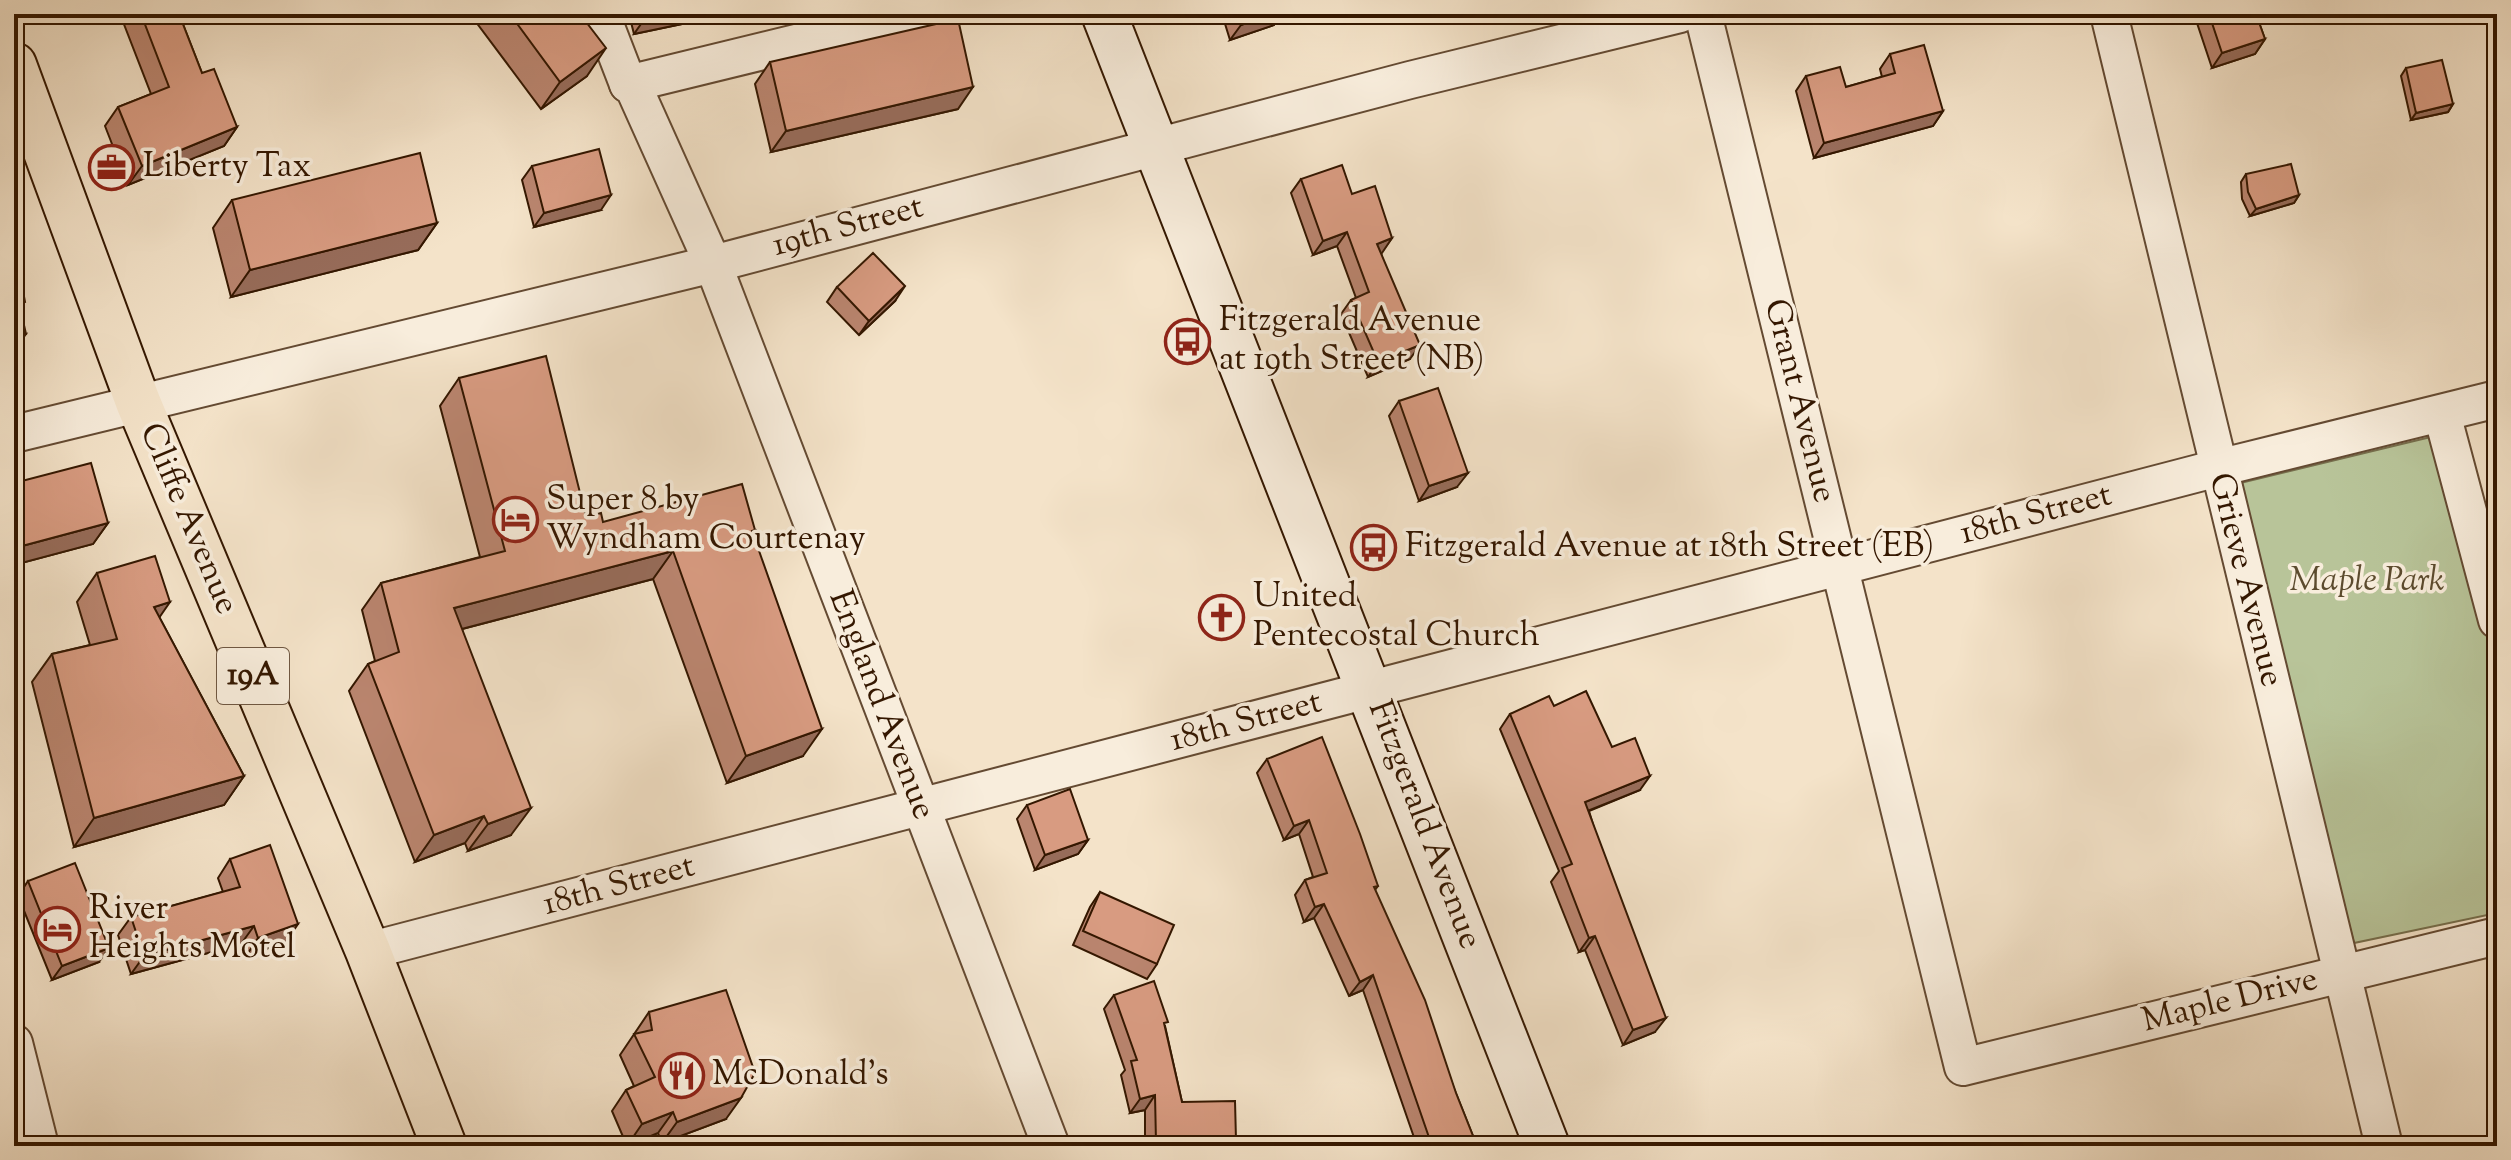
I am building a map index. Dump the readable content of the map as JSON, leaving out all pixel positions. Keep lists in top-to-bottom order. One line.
{"streets":{"main road":["Cliffe Avenue","19A"],"street":["19th Street","Grant Avenue","18th Street","Grieve Avenue","England Avenue","Fitzgerald Avenue","Maple Drive"]},"crossings":[["19th Street","Cliffe Avenue"],["19th Street","England Avenue"],["19th Street","Fitzgerald Avenue"],["Grant Avenue","18th Street"],["Grant Avenue","Maple Drive"],["18th Street","Cliffe Avenue"],["18th Street","Grieve Avenue"],["18th Street","England Avenue"],["18th Street","Fitzgerald Avenue"],["Grieve Avenue","Maple Drive"]],"parks":["Maple Park"],"places":{"office":["Liberty Tax"],"bus stop":["Fitzgerald Avenue at 19th Street (NB)","Fitzgerald Avenue at 18th Street (EB)"],"hotel":["Super 8 by Wyndham Courtenay","River Heights Motel"],"church":["United Pentecostal Church"],"restaurant":["McDonald's"]}}
